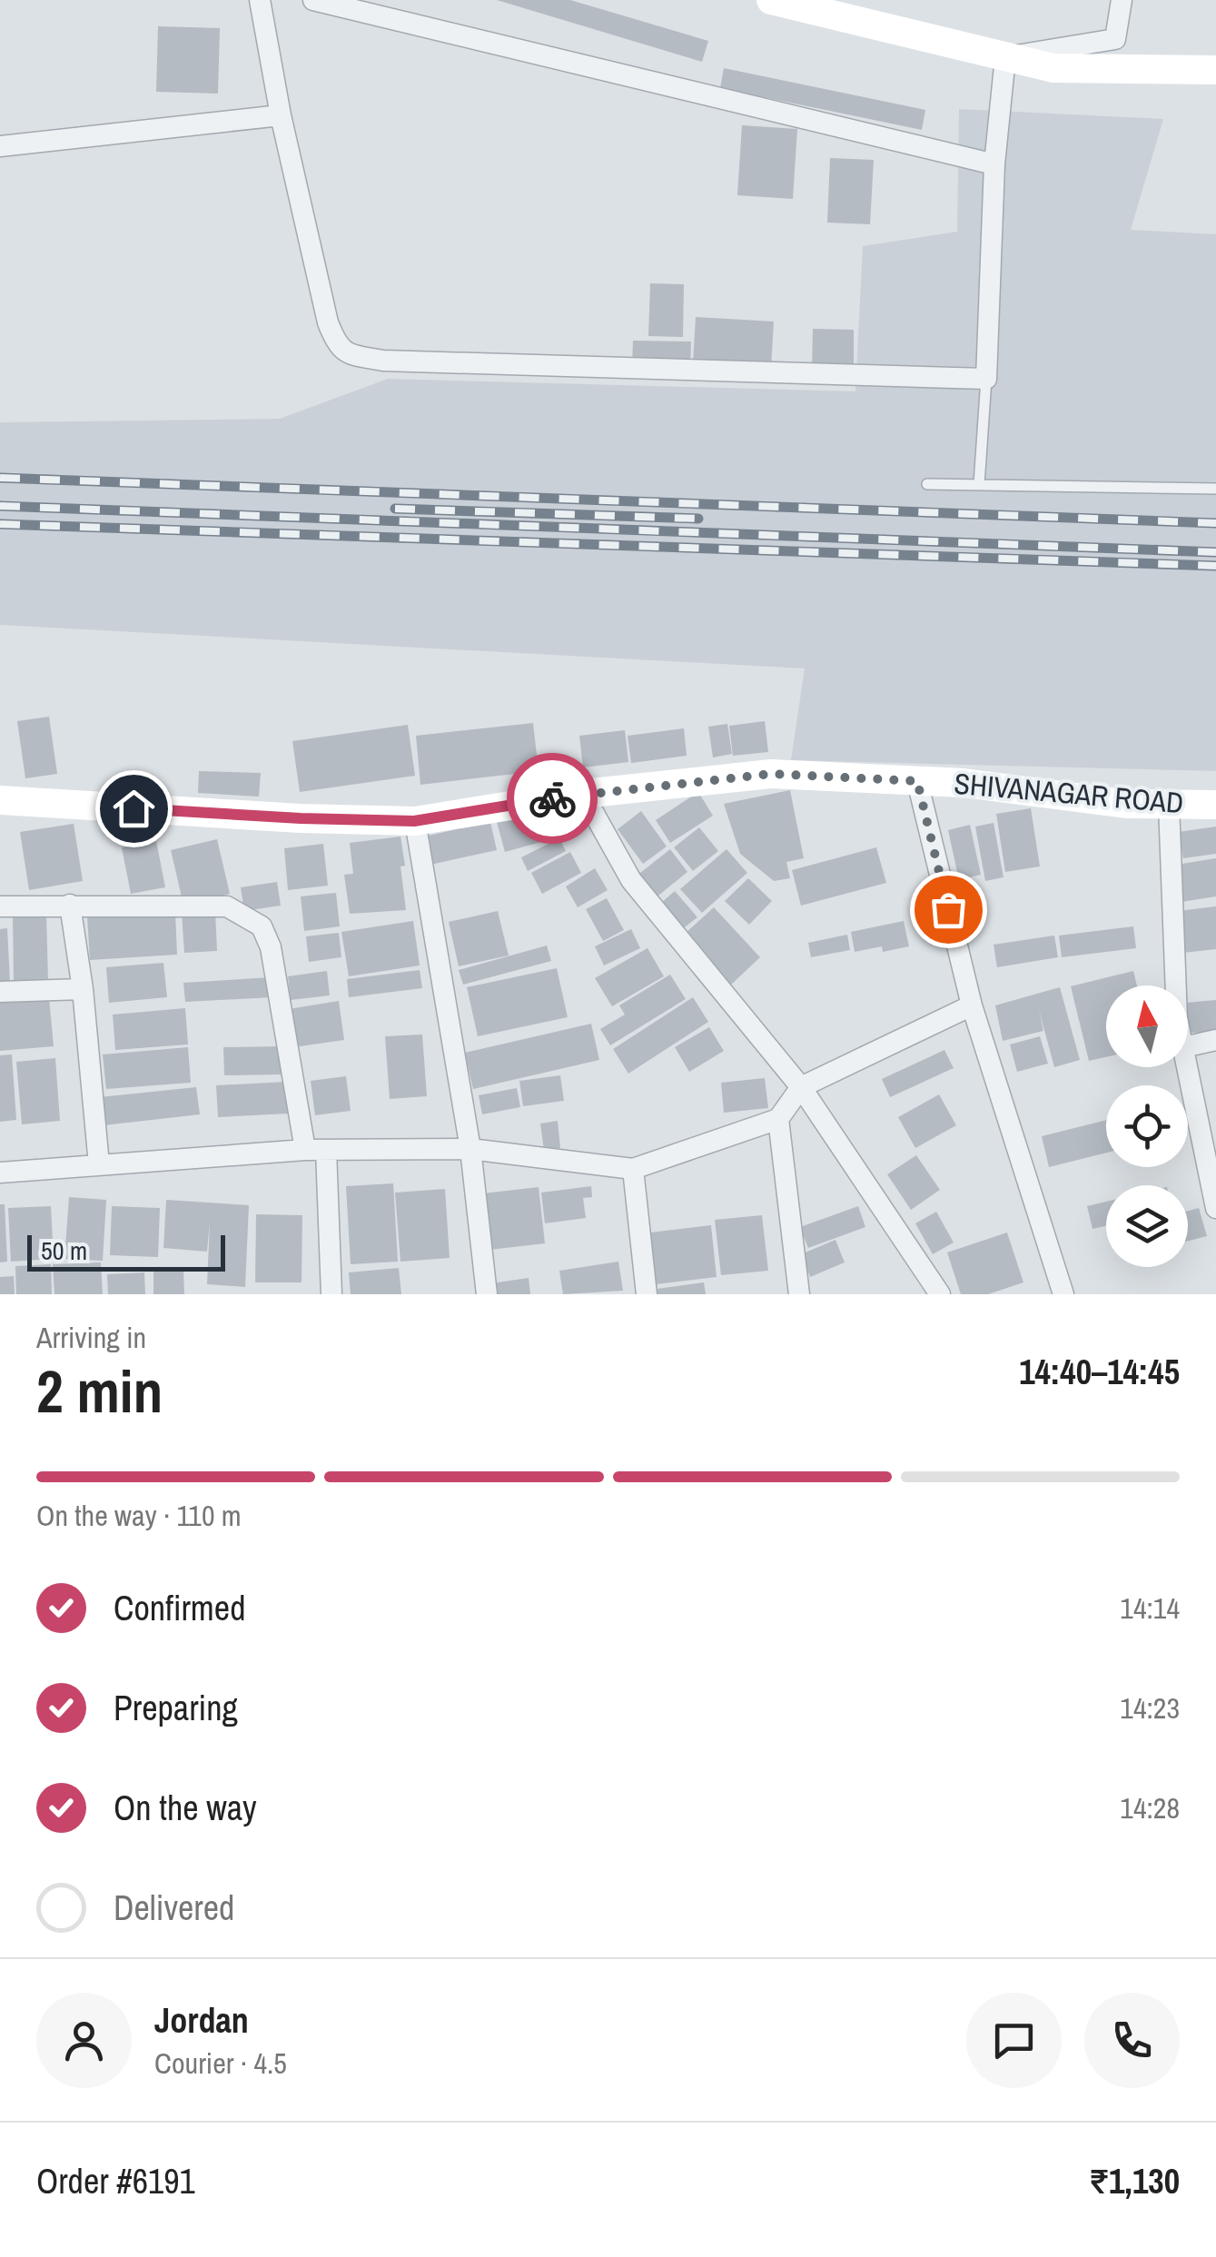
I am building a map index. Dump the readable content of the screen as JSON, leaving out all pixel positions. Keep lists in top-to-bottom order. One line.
{"streets":{"street":["SHIVANAGAR ROAD"]},"scale_bar":"50 m","north":"top","page":{"scale":"50 m","heading":["2 min","Arriving in","14:40–14:45"],"panel":["Jordan","Courier · 4.5","Order #6191","₹1,130"],"bar":"On the way · 110 m","list":[["Confirmed","14:14"],["Preparing","14:23"],["On the way","14:28"],"Delivered"]}}
